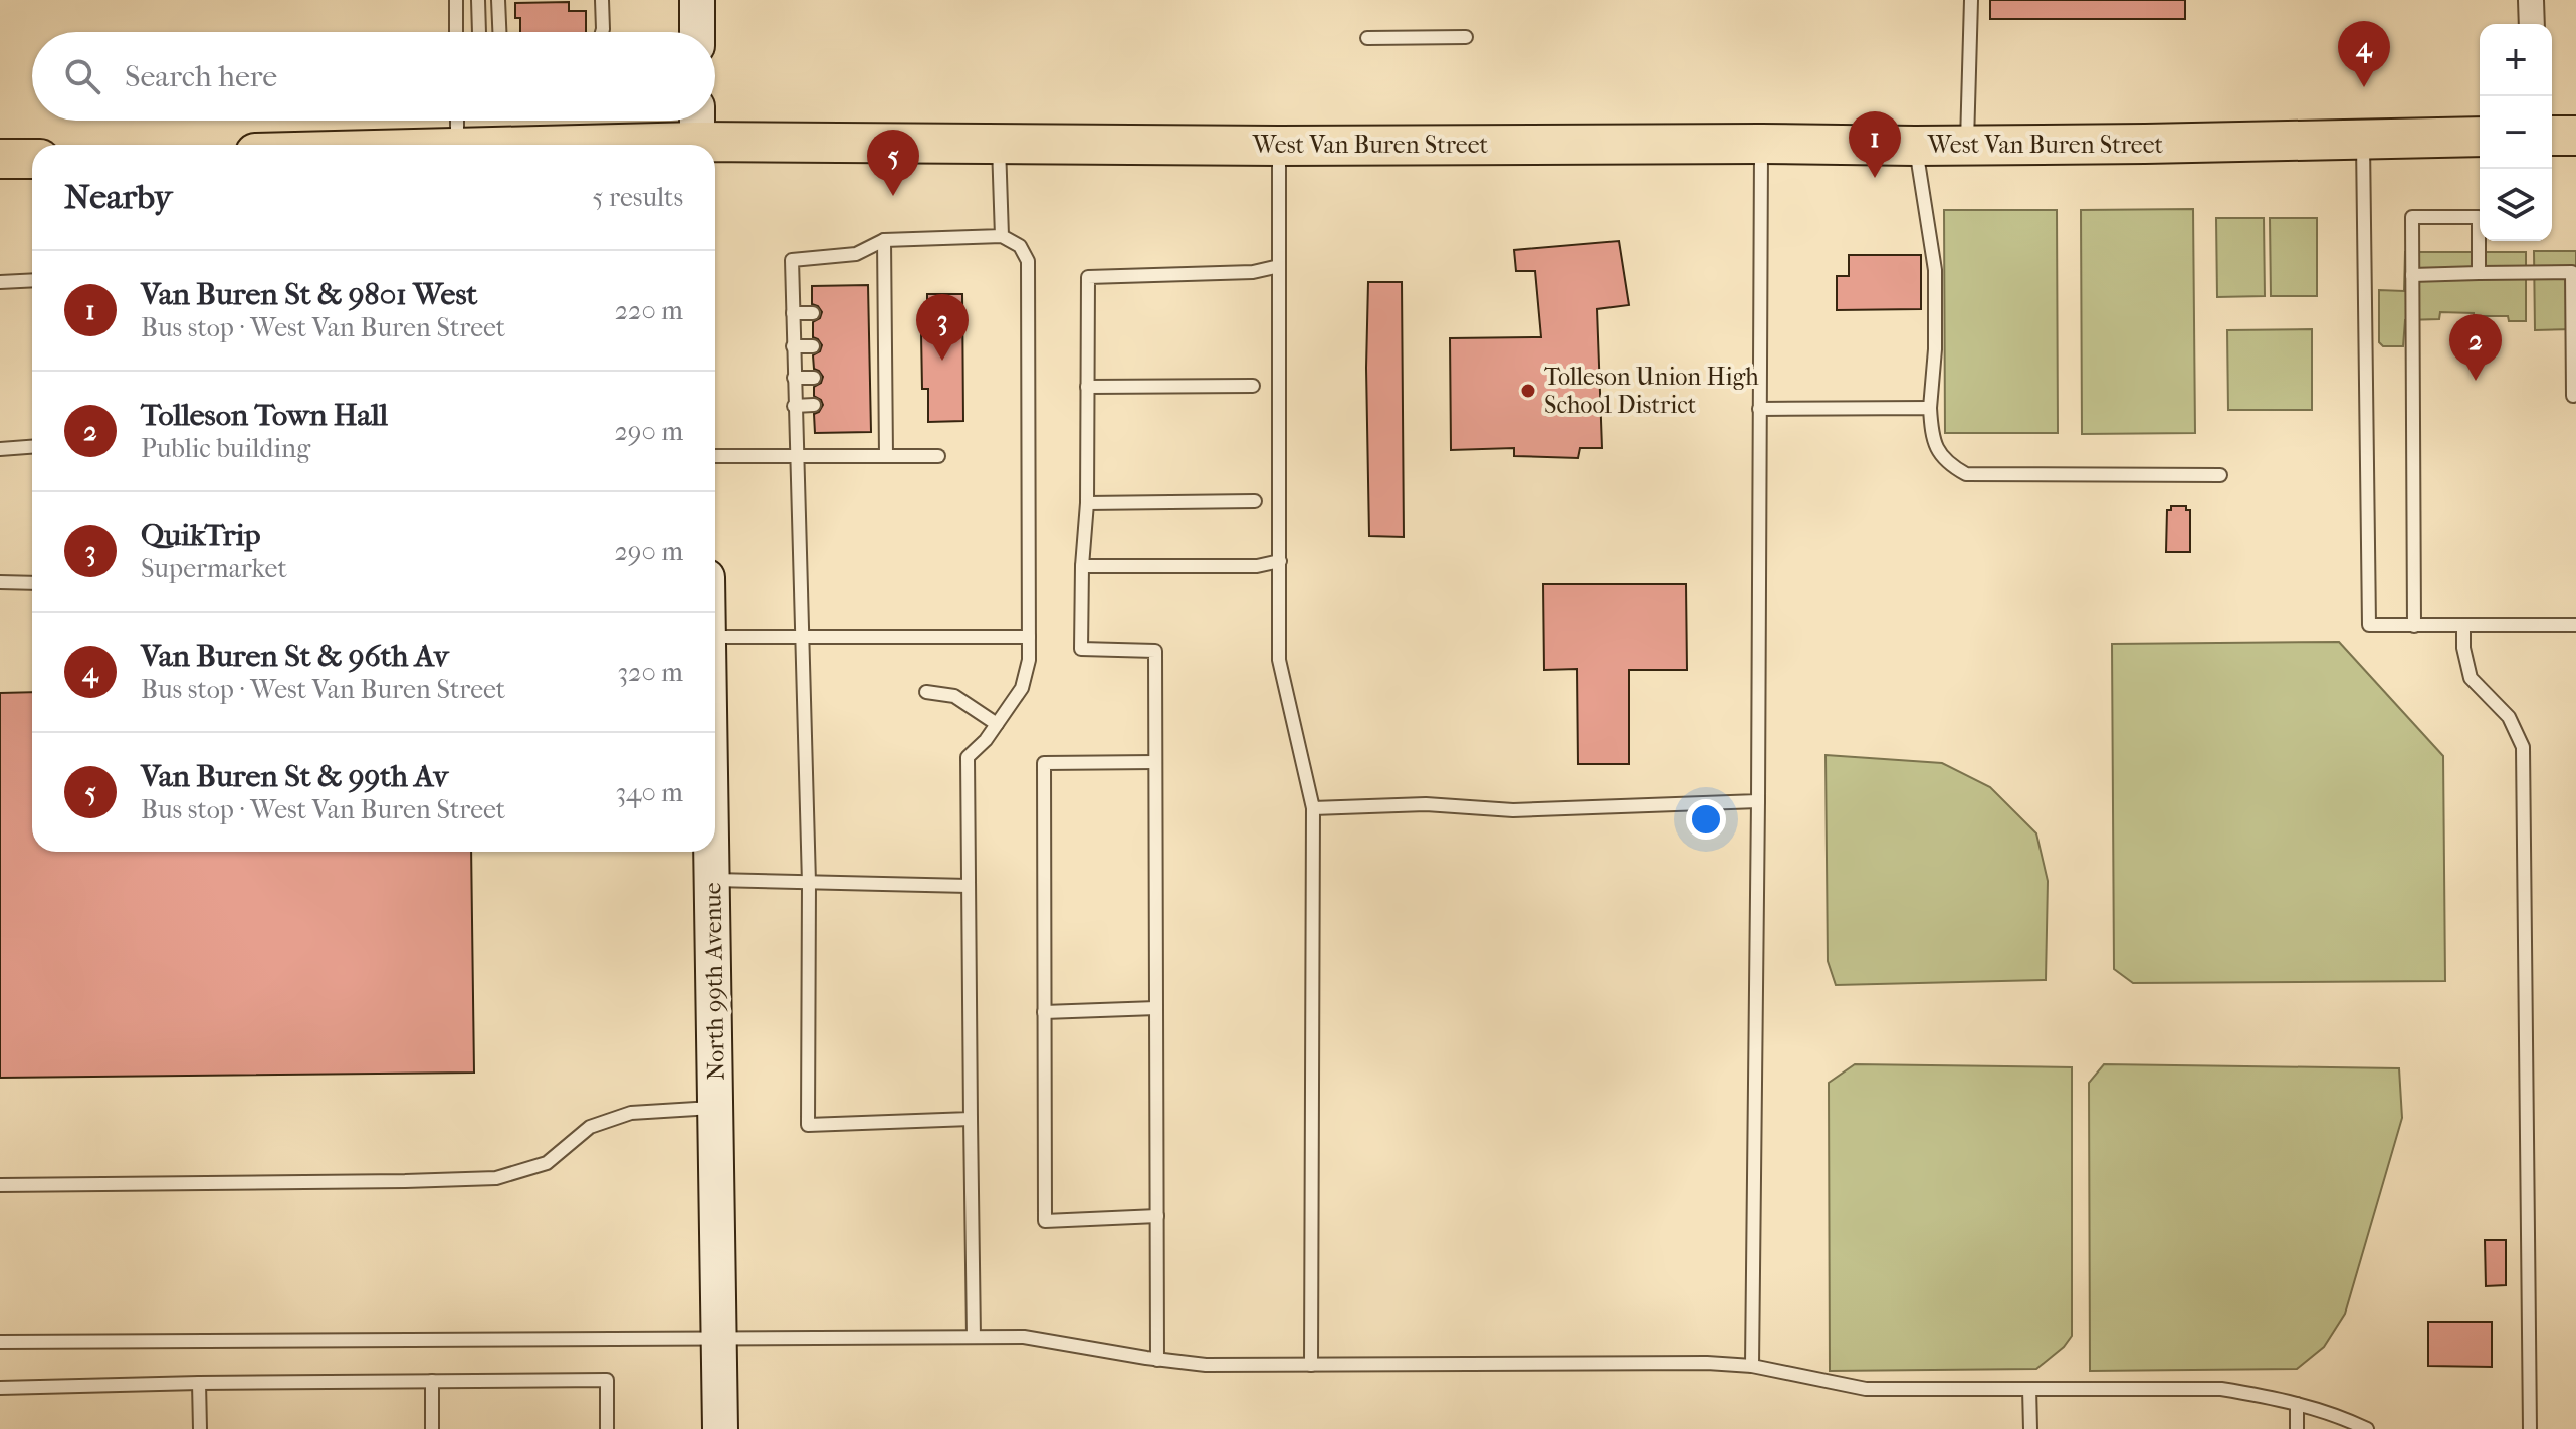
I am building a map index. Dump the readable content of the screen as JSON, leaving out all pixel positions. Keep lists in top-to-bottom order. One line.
{"streets":{"main road":["West Van Buren Street","North 99th Avenue"]},"places":["Tolleson Union High School District"],"page":{"pins":["4","1","5","3","2"],"map_buttons":["+","−"],"search":"Search here","heading":["Nearby","5 results"],"list":[{"mark":"1","name":"Van Buren St & 9801 West","note":"Bus stop · West Van Buren Street","value":"220 m"},{"mark":"2","name":"Tolleson Town Hall","note":"Public building","value":"290 m"},{"mark":"3","name":"QuikTrip","note":"Supermarket","value":"290 m"},{"mark":"4","name":"Van Buren St & 96th Av","note":"Bus stop · West Van Buren Street","value":"320 m"},{"mark":"5","name":"Van Buren St & 99th Av","note":"Bus stop · West Van Buren Street","value":"340 m"}]}}
